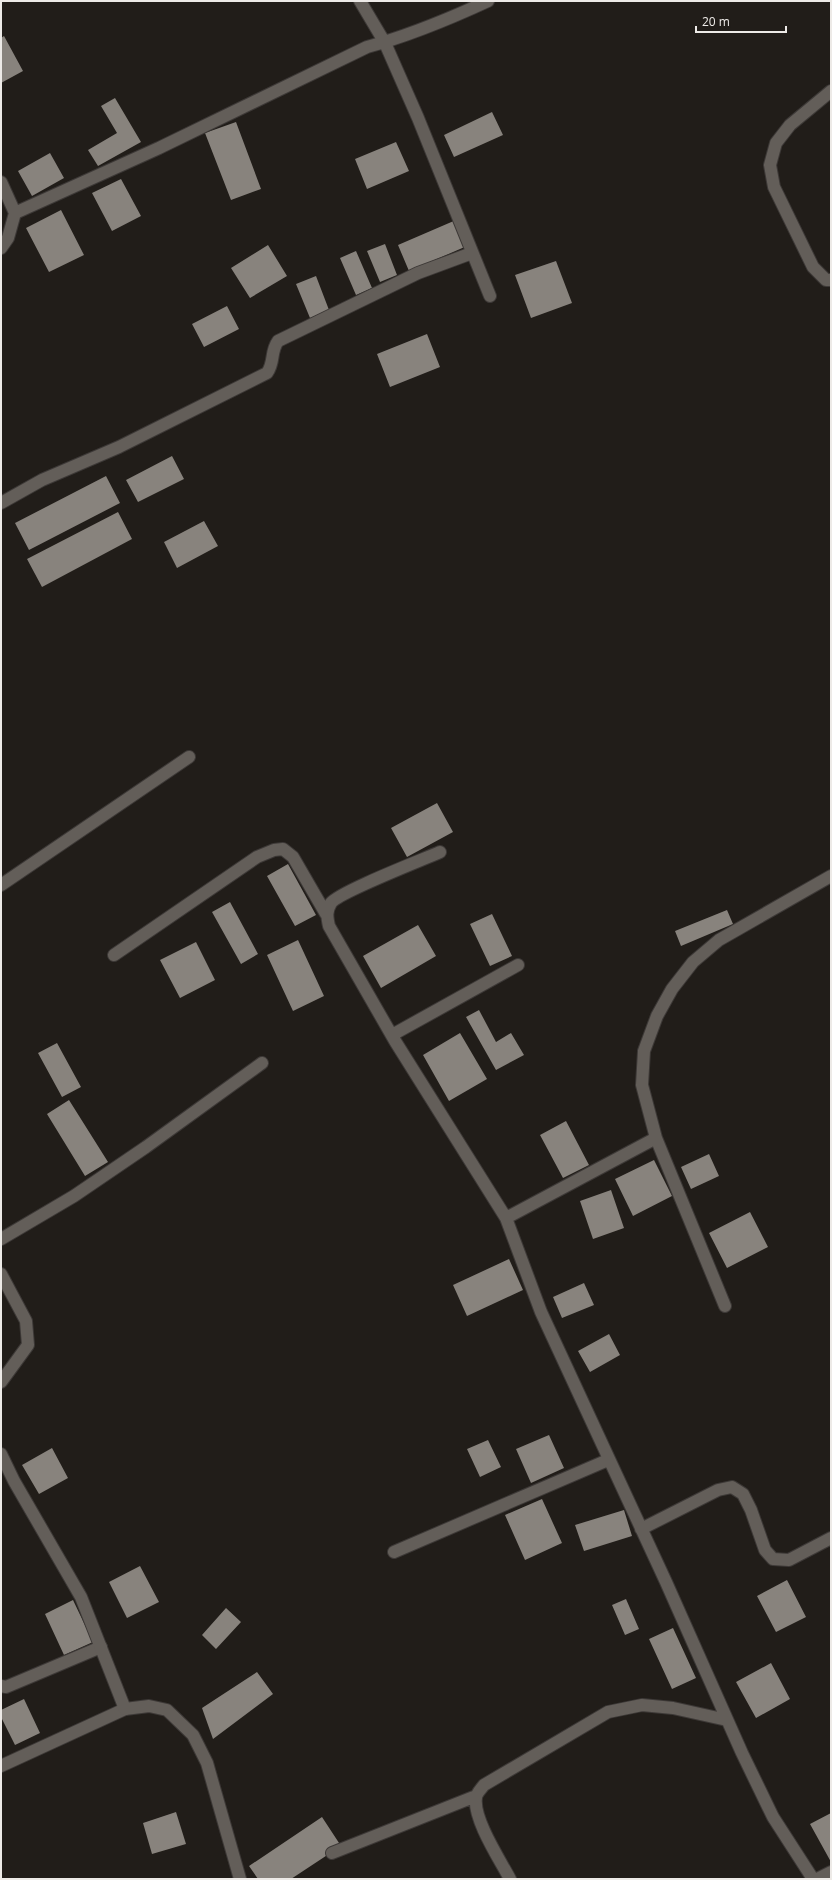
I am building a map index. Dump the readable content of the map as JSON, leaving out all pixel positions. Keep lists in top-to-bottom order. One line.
{"scale_bar":"20 m"}
